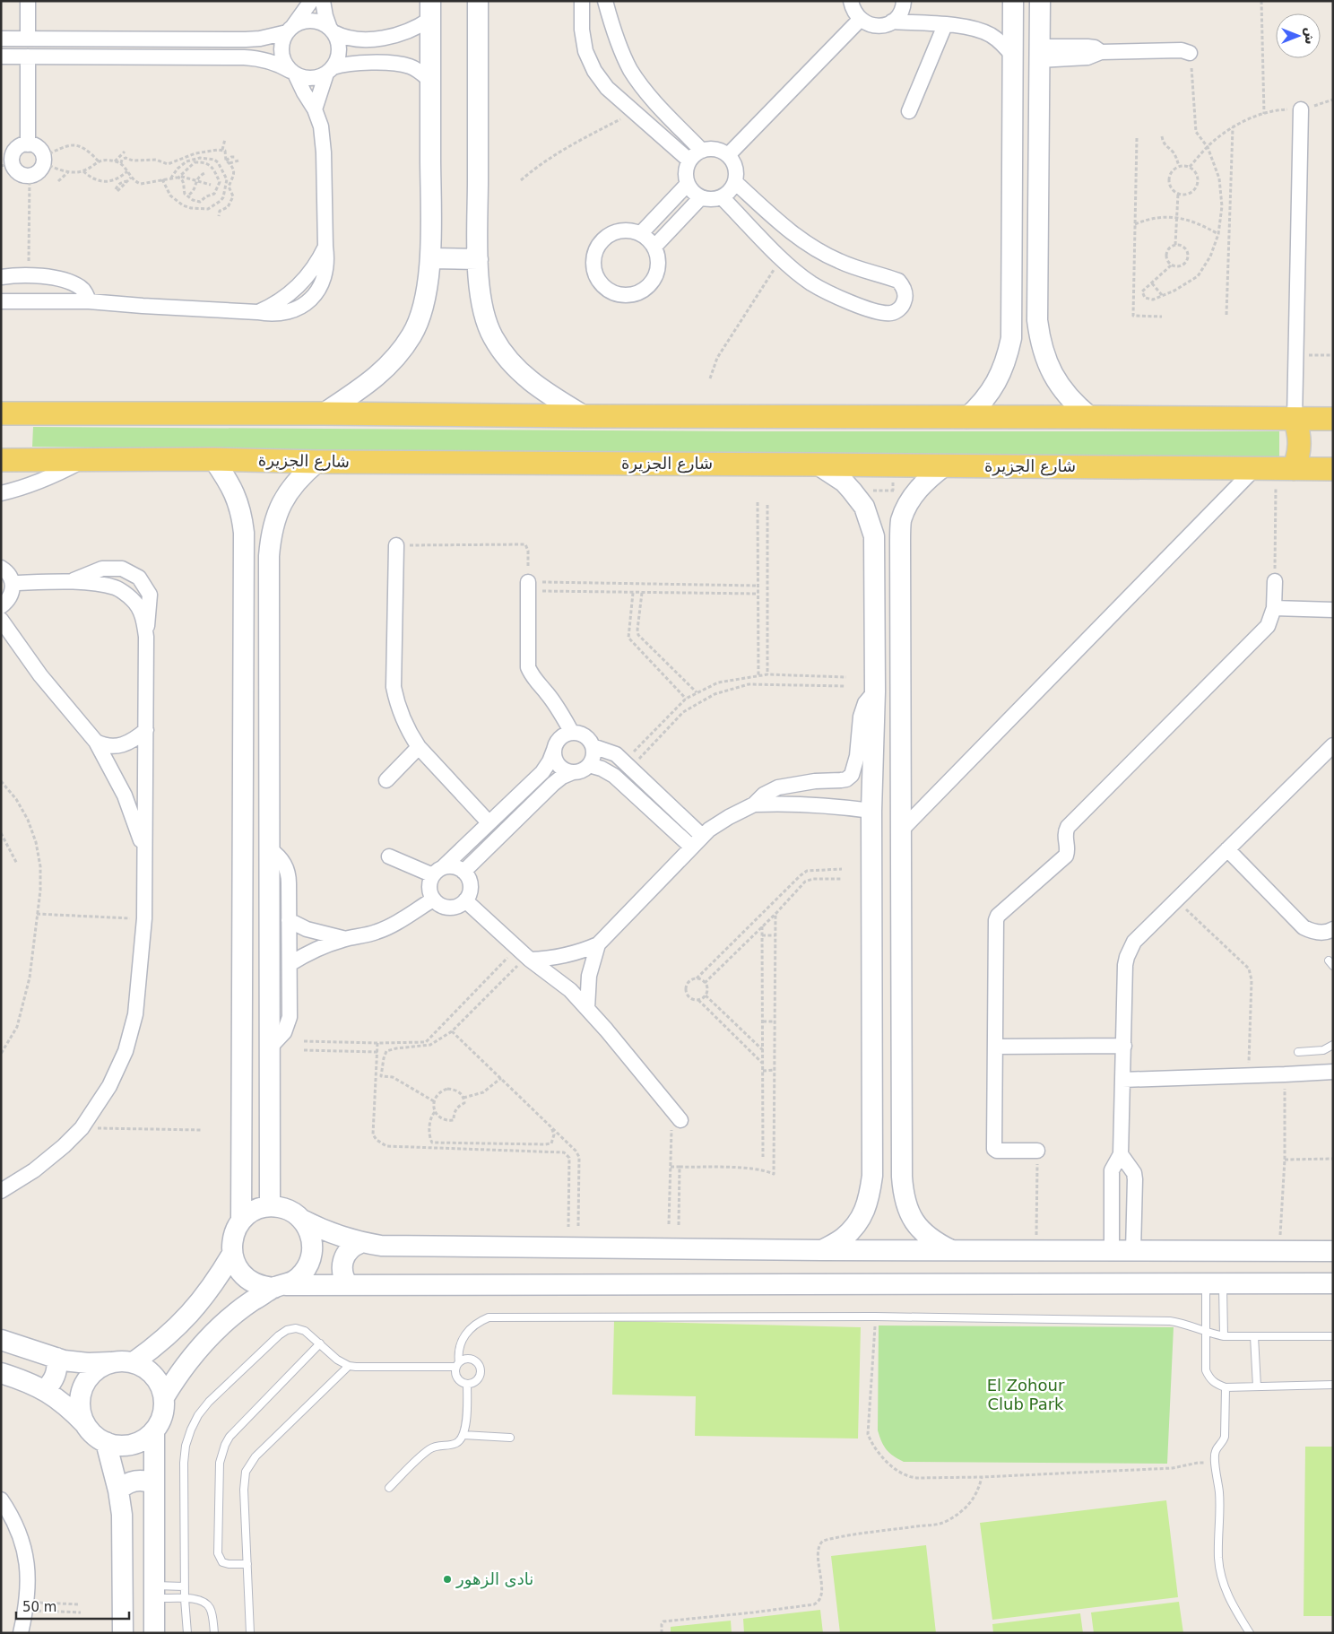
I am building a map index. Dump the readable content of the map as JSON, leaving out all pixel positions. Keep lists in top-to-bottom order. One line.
{"streets":{"main road":["شارع الجزيرة"]},"parks":["El Zohour Club Park"],"places":["نادى الزهور"],"scale_bar":"50 m","north":"right"}
